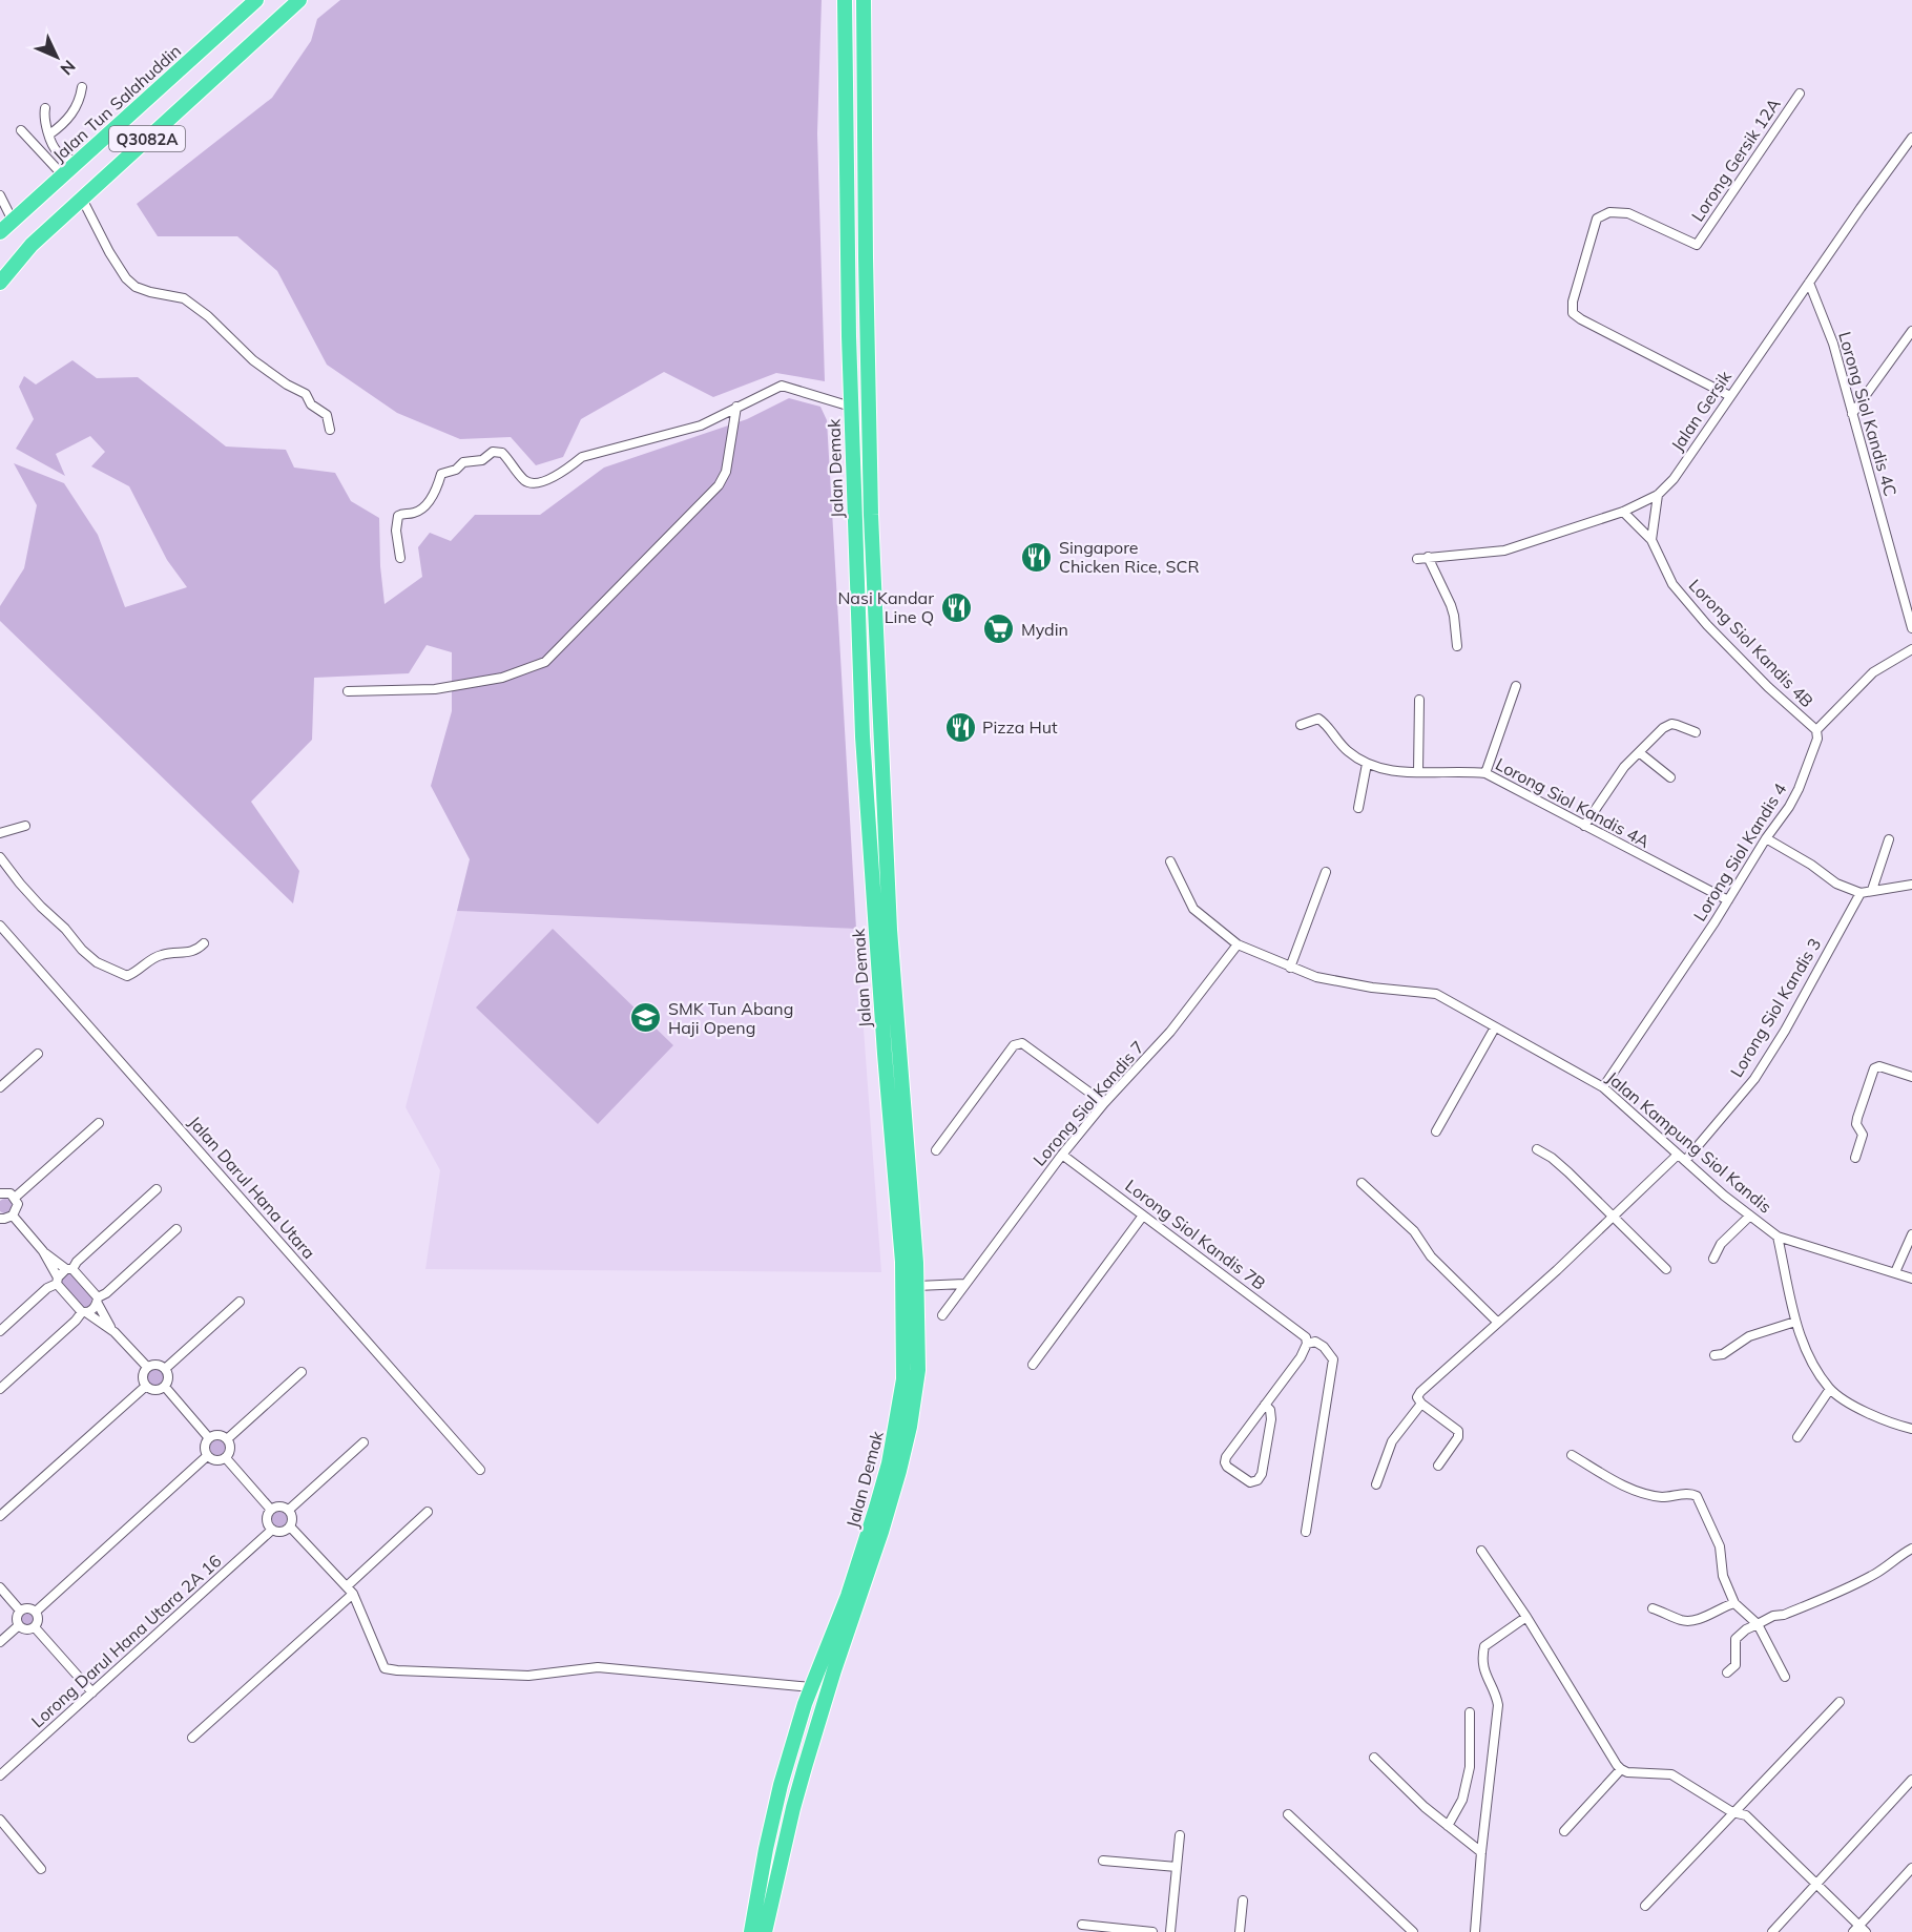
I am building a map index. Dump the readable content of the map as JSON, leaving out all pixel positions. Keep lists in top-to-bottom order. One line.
{"streets":{"highway":["Jalan Tun Salahuddin","Q3082A","Jalan Demak"],"street":["Lorong Gersik 12A","Jalan Gersik","Lorong Siol Kandis 4C","Lorong Siol Kandis 4B","Lorong Siol Kandis 4A","Lorong Siol Kandis 4","Lorong Siol Kandis 3","Lorong Siol Kandis 7","Jalan Kampung Siol Kandis","Jalan Darul Hana Utara","Lorong Siol Kandis 7B","Lorong Darul Hana Utara 2A 16"]},"crossings":[["Lorong Gersik 12A","Jalan Gersik"],["Jalan Gersik","Lorong Siol Kandis 4C"],["Lorong Siol Kandis 4B","Lorong Siol Kandis 4"],["Lorong Siol Kandis 4A","Lorong Siol Kandis 4"],["Lorong Siol Kandis 4","Jalan Kampung Siol Kandis"],["Lorong Siol Kandis 3","Jalan Kampung Siol Kandis"],["Lorong Siol Kandis 7","Jalan Kampung Siol Kandis"],["Lorong Siol Kandis 7","Lorong Siol Kandis 7B"]],"places":{"restaurant":["Singapore Chicken Rice, SCR","Nasi Kandar Line Q","Pizza Hut"],"supermarket":["Mydin"],"school or university":["SMK Tun Abang Haji Openg"]},"north":"bottom right"}
